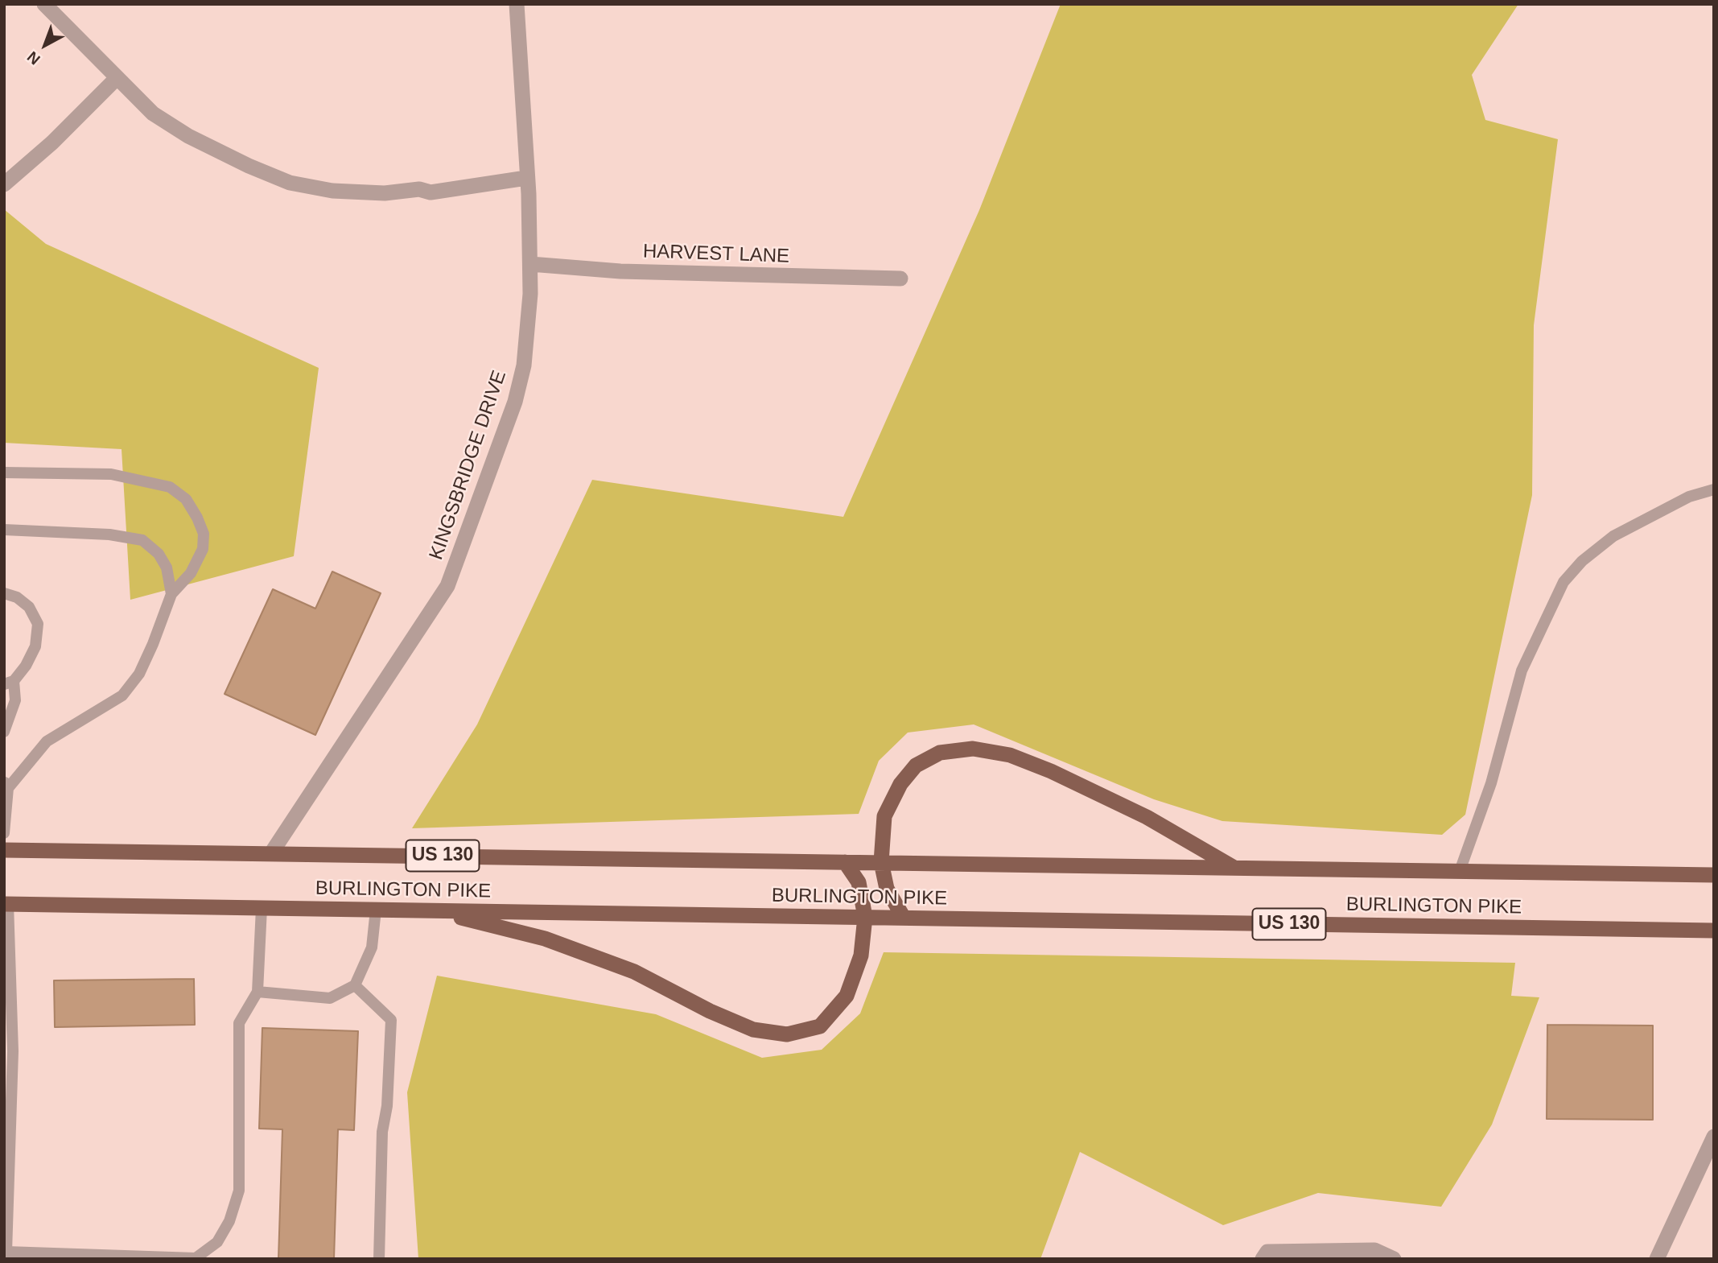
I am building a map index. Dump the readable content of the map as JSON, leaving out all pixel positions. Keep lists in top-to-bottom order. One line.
{"streets":{"highway":["US 130","BURLINGTON PIKE"],"street":["HARVEST LANE","KINGSBRIDGE DRIVE"]},"crossings":[["HARVEST LANE","KINGSBRIDGE DRIVE"],["KINGSBRIDGE DRIVE","BURLINGTON PIKE"]],"north":"bottom left"}
